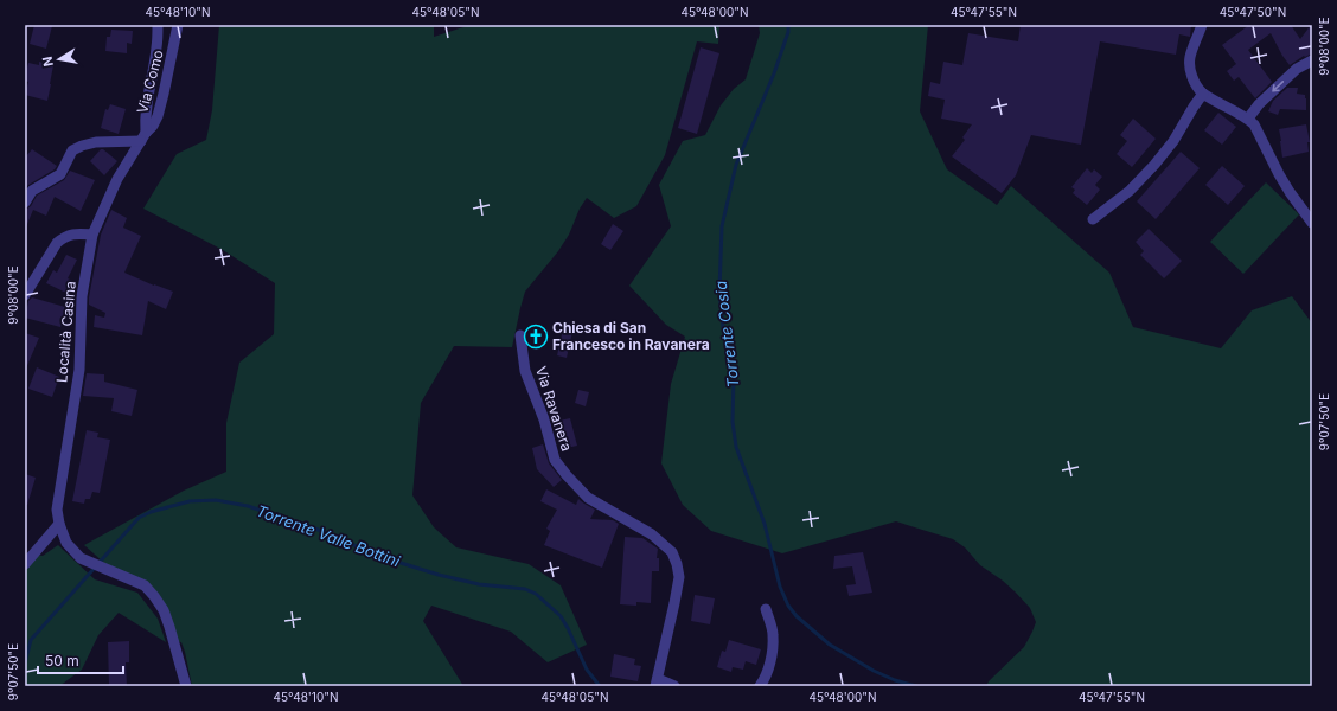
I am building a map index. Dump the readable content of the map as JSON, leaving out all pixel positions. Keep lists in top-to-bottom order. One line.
{"streets":{"street":["Via Como","Località Casina","Via Ravanera"]},"crossings":[["Via Como","Località Casina"]],"water":["Torrente Cosia","Torrente Valle Bottini"],"places":{"church":["Chiesa di San Francesco in Ravanera"]},"scale_bar":"50 m","north":"left","coordinates":["45°48'10\"N","45°48'05\"N","45°48'00\"N","45°47'55\"N","45°47'50\"N","9°08'00\"E","9°07'50\"E"]}
